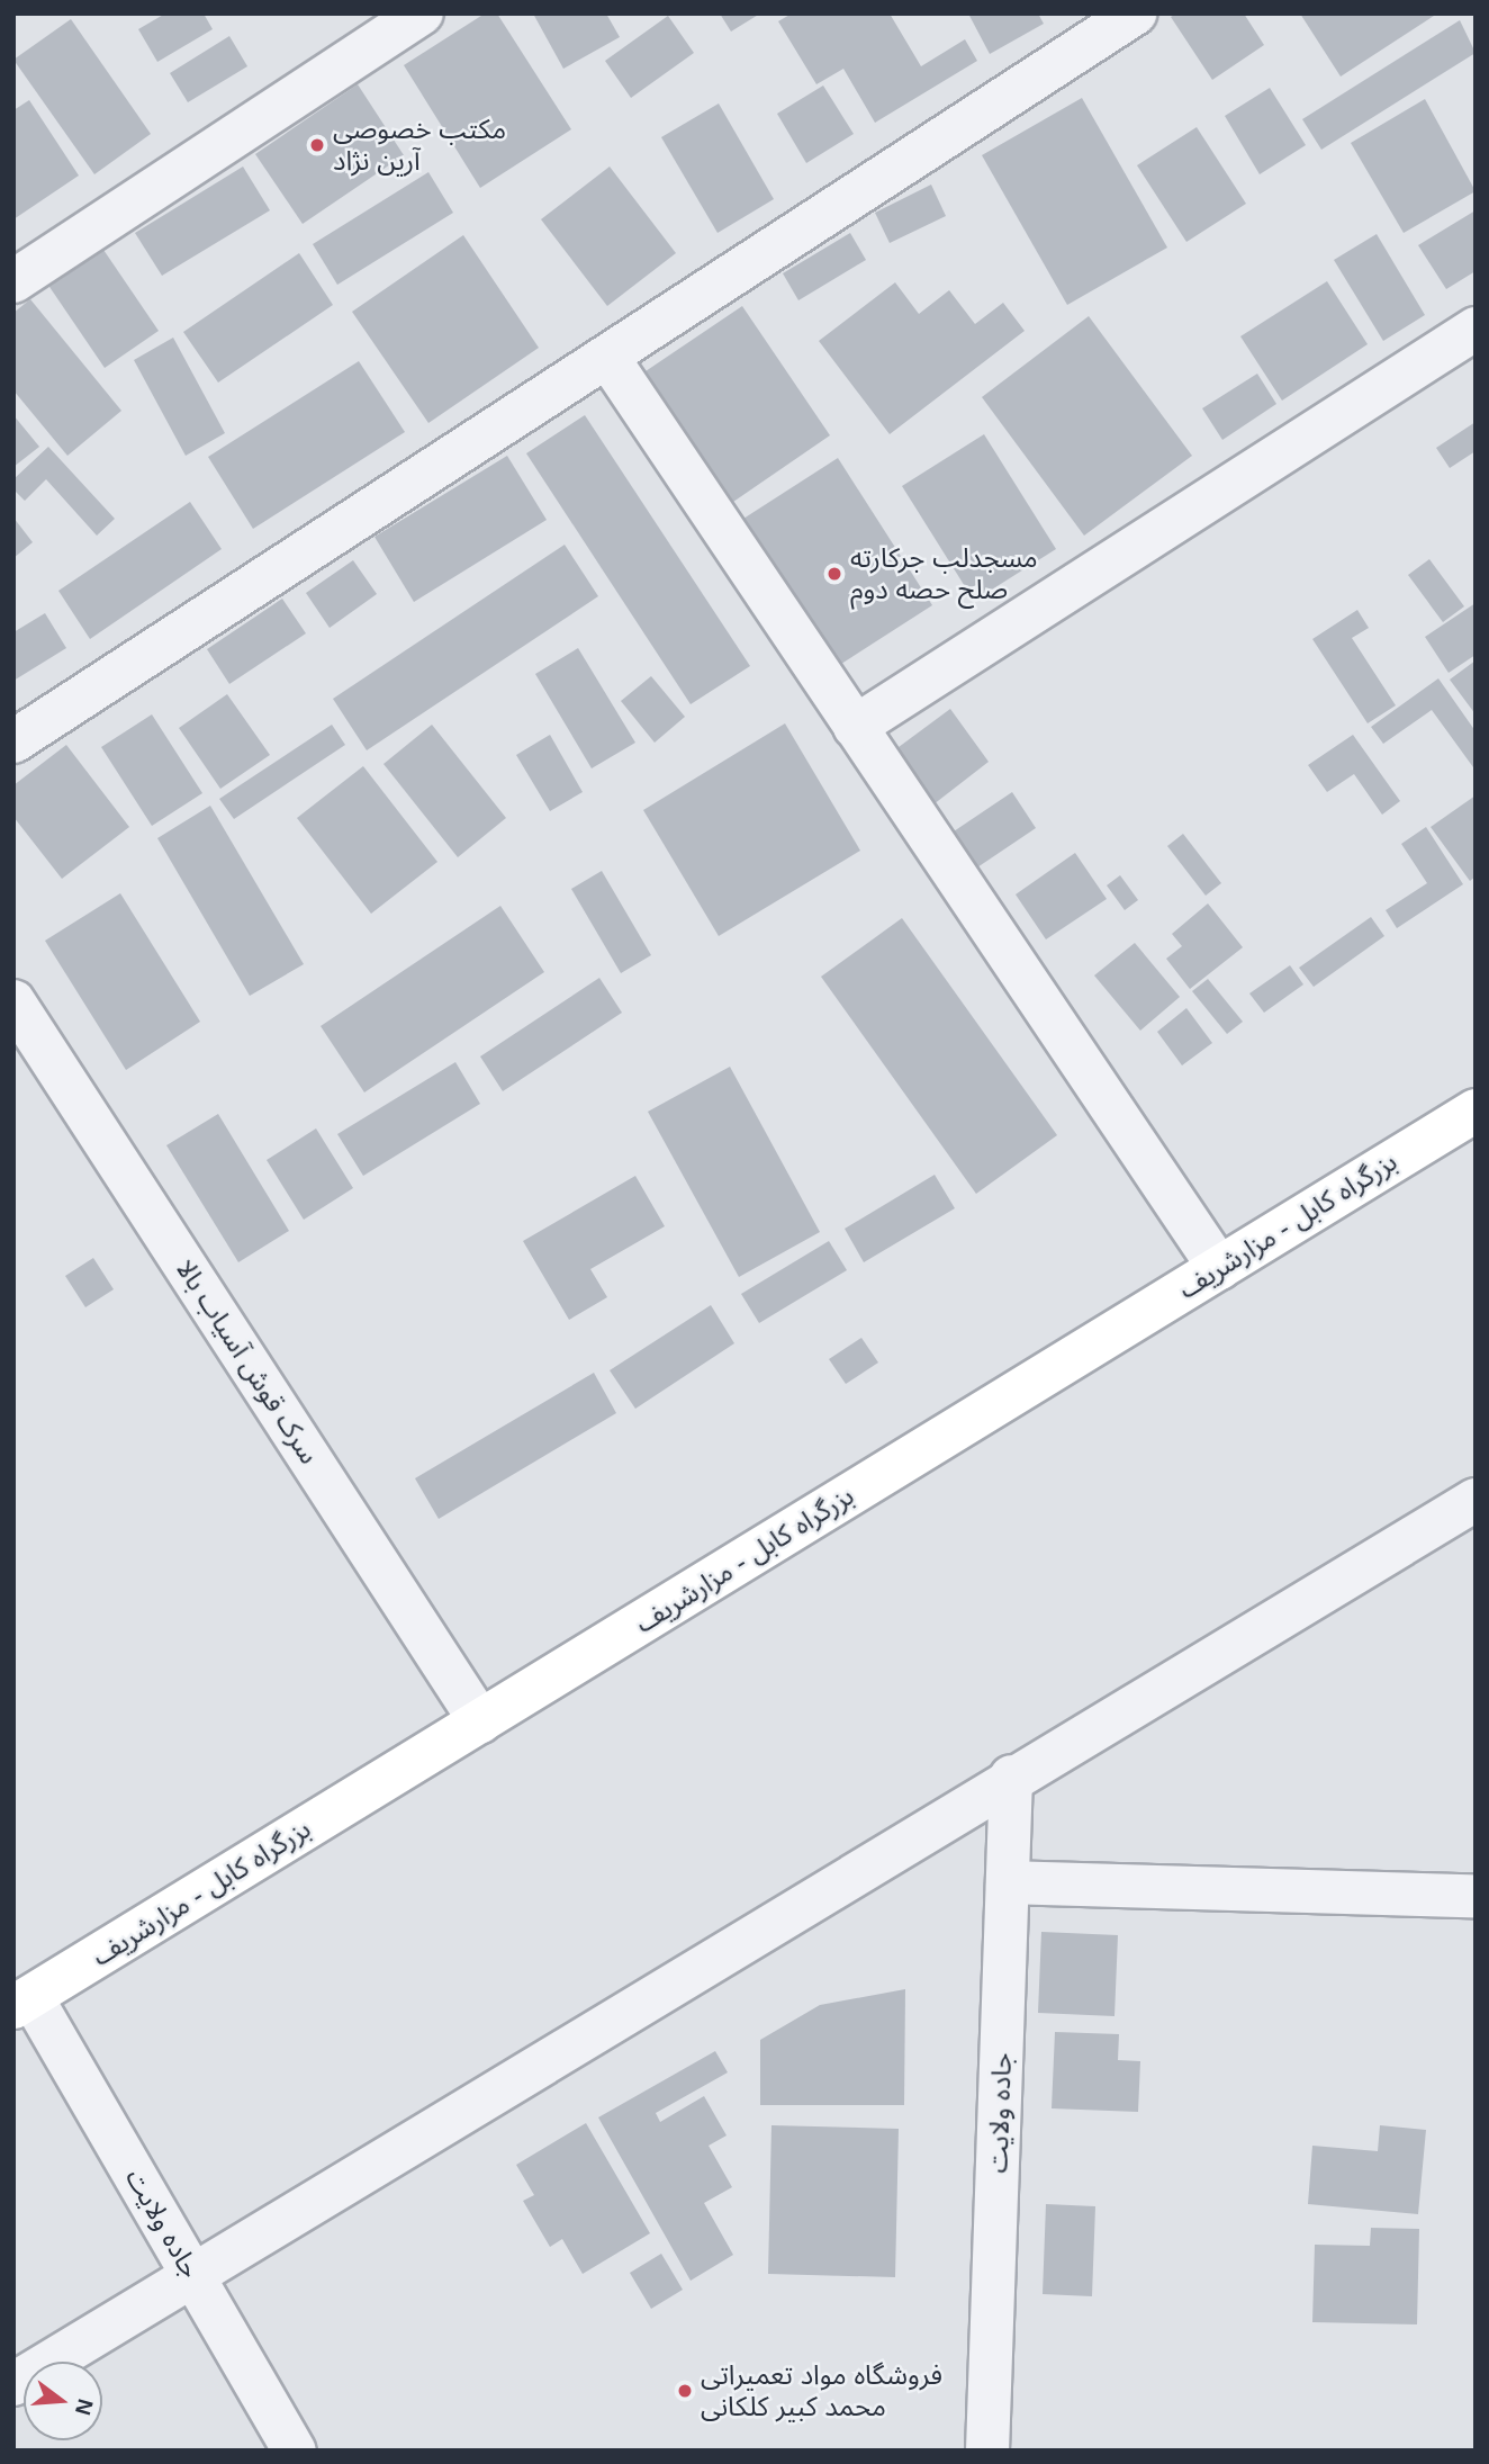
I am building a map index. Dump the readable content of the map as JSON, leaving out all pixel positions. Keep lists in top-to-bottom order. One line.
{"streets":{"highway":["بزرگراه کابل - مزارشریف"],"street":["سرک قوش آسیاب بالا","جاده ولایت"]},"crossings":[["بزرگراه کابل - مزارشریف","سرک قوش آسیاب بالا"],["بزرگراه کابل - مزارشریف","جاده ولایت"]],"places":["مکتب خصوصی آرین نژاد","مسجدلب جرکارته صلح حصه دوم","فروشگاه مواد تعمیراتی محمد کبیر کلکانی"],"north":"right"}
